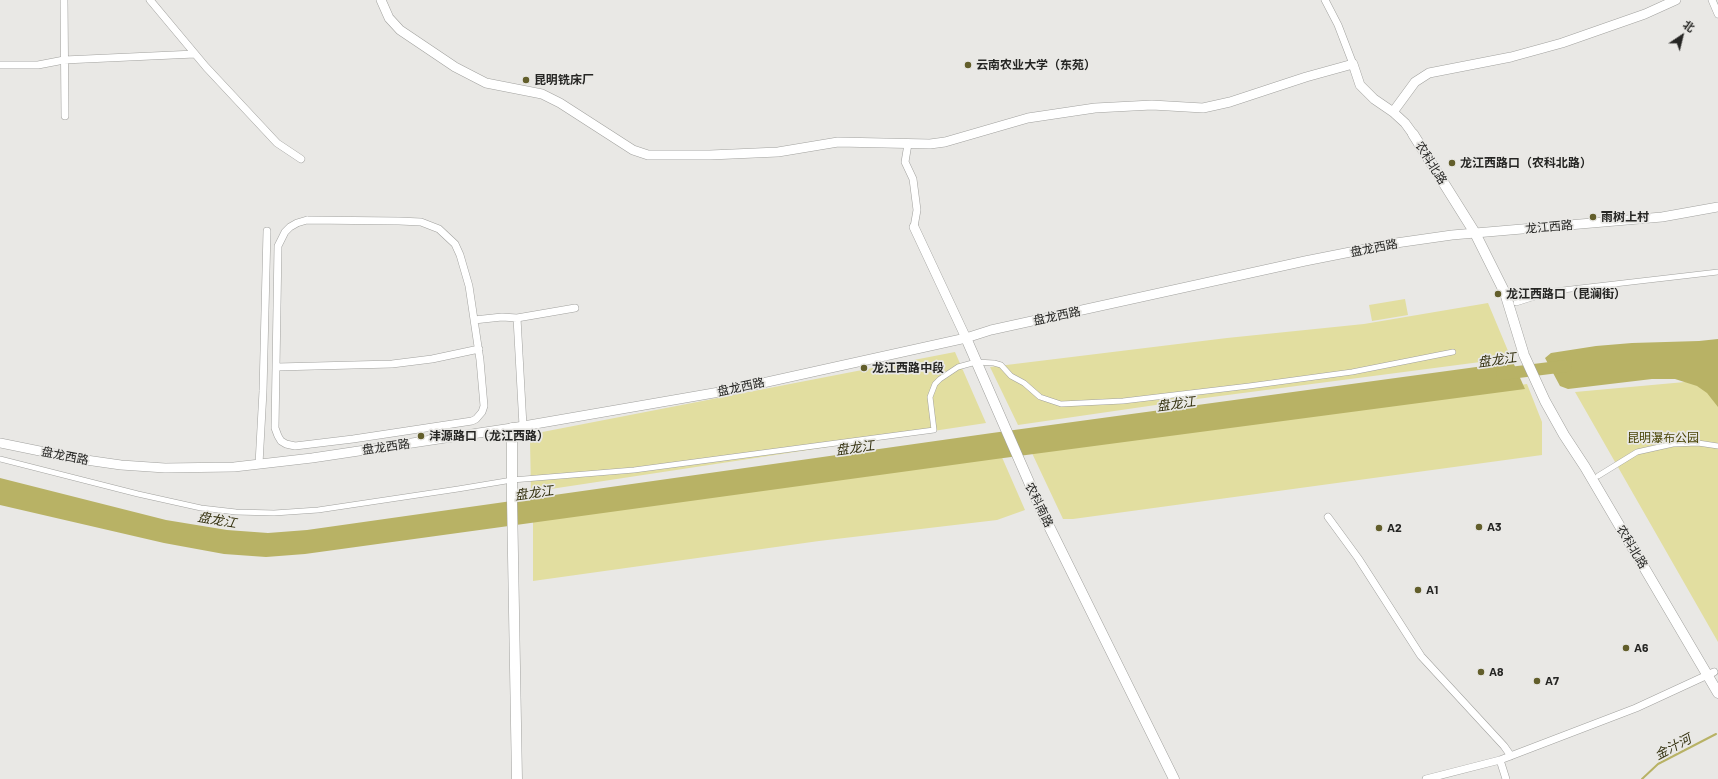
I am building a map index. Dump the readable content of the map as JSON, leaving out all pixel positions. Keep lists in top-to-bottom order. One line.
{"streets":{"main road":["农科北路","农科南路"],"street":["龙江西路","盘龙西路"]},"crossings":[["农科北路","龙江西路"],["农科北路","盘龙西路"],["龙江西路","盘龙西路"],["盘龙西路","农科南路"]],"water":["盘龙江","金汁河"],"parks":["昆明瀑布公园"],"places":["云南农业大学（东苑）","昆明铣床厂","龙江西路口（农科北路）","雨树上村","龙江西路口（昆澜街）","龙江西路中段","沣源路口（龙江西路）","A3","A2","A1","A6","A8","A7"],"north":"top right"}
